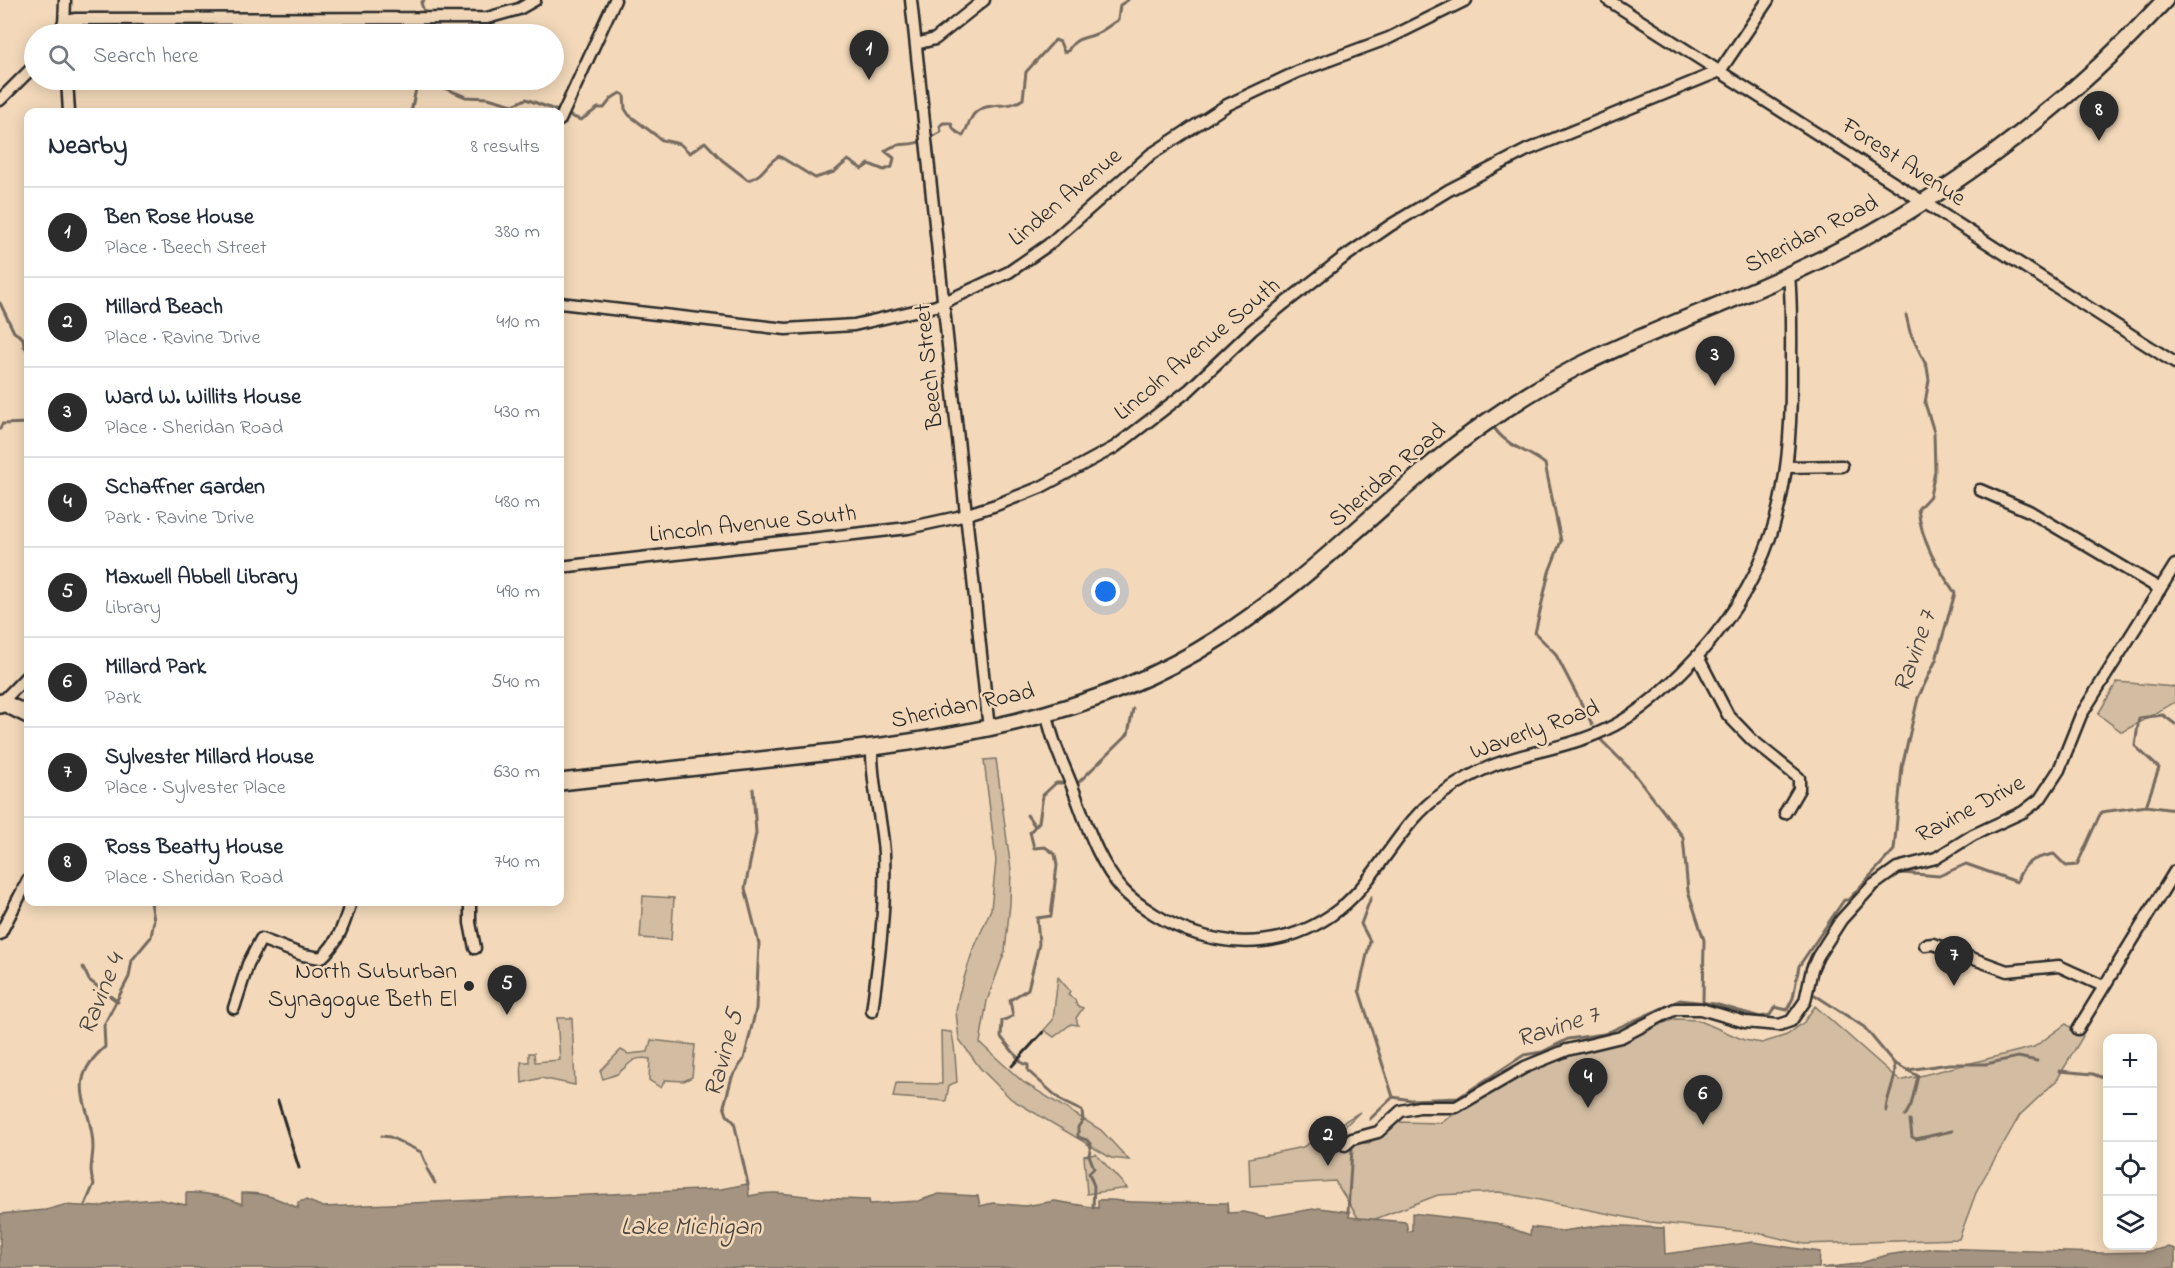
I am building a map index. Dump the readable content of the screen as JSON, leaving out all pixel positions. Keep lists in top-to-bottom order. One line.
{"streets":{"street":["Forest Avenue","Linden Avenue","Sheridan Road","Lincoln Avenue South","Beech Street","Waverly Road","Ravine Drive"]},"crossings":[["Forest Avenue","Sheridan Road"],["Forest Avenue","Lincoln Avenue South"],["Linden Avenue","Beech Street"],["Sheridan Road","Beech Street"],["Sheridan Road","Waverly Road"],["Lincoln Avenue South","Beech Street"]],"water":["Ravine 7","Ravine 4","Ravine 5","Lake Michigan"],"places":["North Suburban Synagogue Beth El"],"page":{"search":"Search here","pins":["1","8","3","7","5","4","6","2"],"heading":["Nearby","8 results"],"list":[{"mark":"1","name":"Ben Rose House","note":"Place · Beech Street","value":"380 m"},{"mark":"2","name":"Millard Beach","note":"Place · Ravine Drive","value":"410 m"},{"mark":"3","name":"Ward W. Willits House","note":"Place · Sheridan Road","value":"430 m"},{"mark":"4","name":"Schaffner Garden","note":"Park · Ravine Drive","value":"480 m"},{"mark":"5","name":"Maxwell Abbell Library","note":"Library","value":"490 m"},{"mark":"6","name":"Millard Park","note":"Park","value":"540 m"},{"mark":"7","name":"Sylvester Millard House","note":"Place · Sylvester Place","value":"630 m"},{"mark":"8","name":"Ross Beatty House","note":"Place · Sheridan Road","value":"740 m"}],"map_buttons":["+","−"]}}
